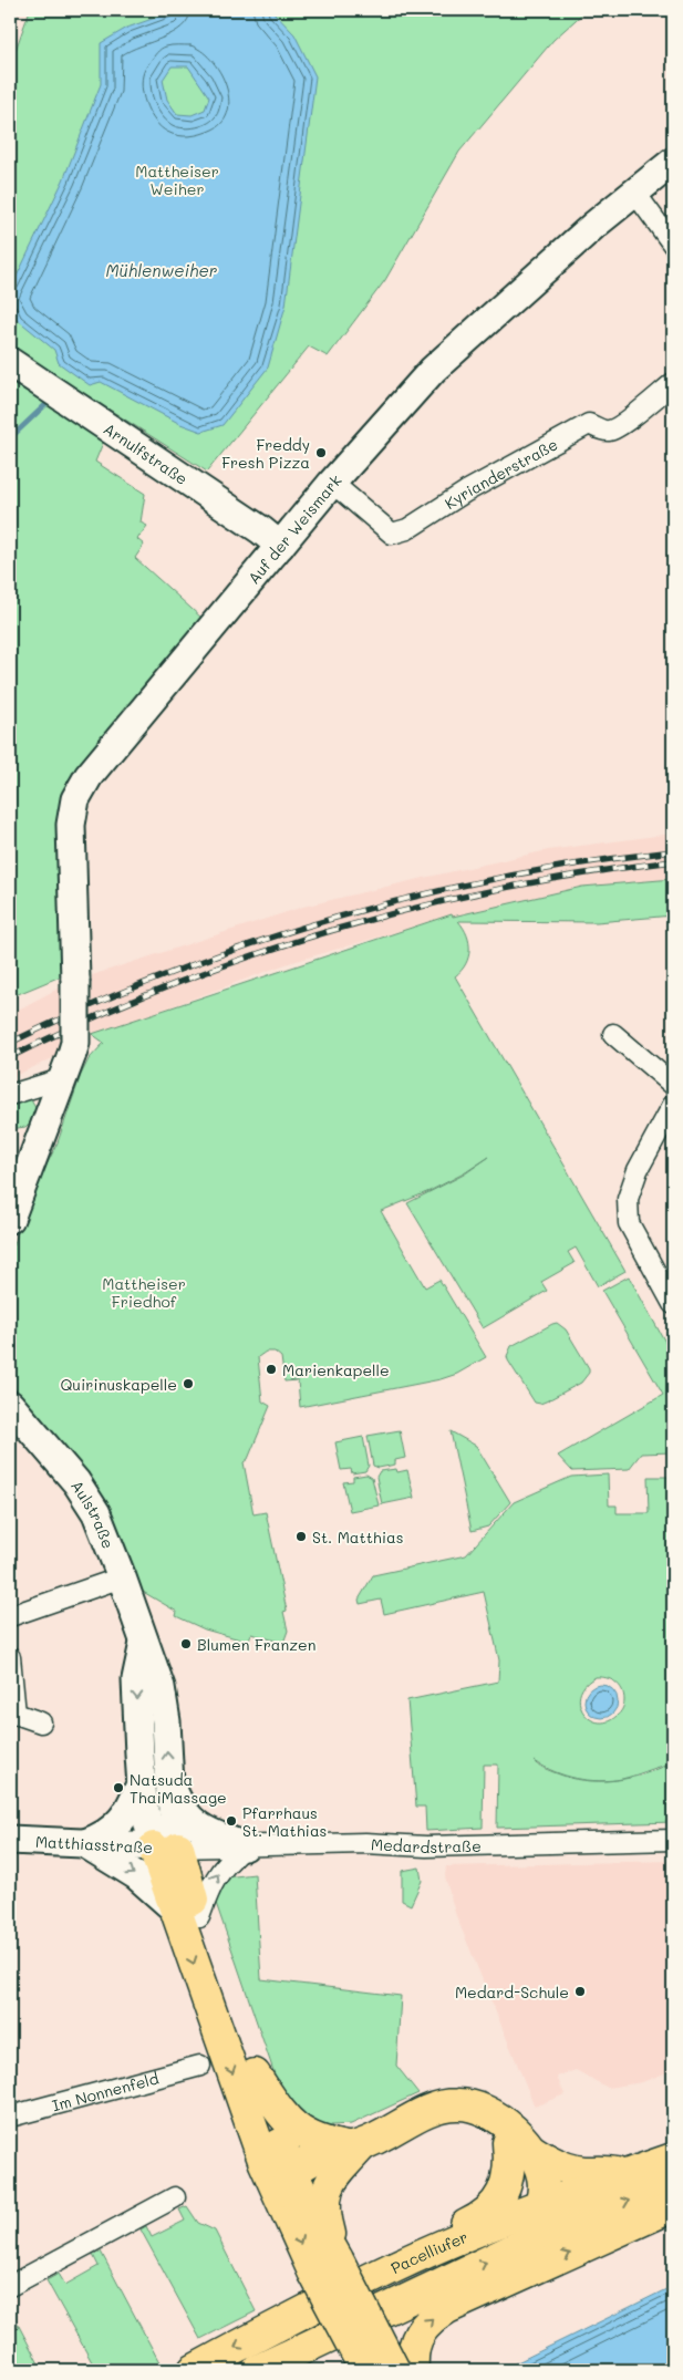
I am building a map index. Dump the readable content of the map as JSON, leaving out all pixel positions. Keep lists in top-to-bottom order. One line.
{"streets":{"main road":["Pacelliufer"],"street":["Arnulfstraße","Kyrianderstraße","Auf der Weismark","Aulstraße","Matthiasstraße","Medardstraße","Im Nonnenfeld"]},"crossings":[["Arnulfstraße","Auf der Weismark"],["Kyrianderstraße","Auf der Weismark"],["Aulstraße","Matthiasstraße"],["Aulstraße","Medardstraße"],["Matthiasstraße","Medardstraße"]],"water":["Mühlenweiher"],"parks":["Mattheiser Weiher","Mattheiser Friedhof"],"places":["Freddy Fresh Pizza","Marienkapelle","Quirinuskapelle","St. Matthias","Blumen Franzen","Natsuda ThaiMassage","Pfarrhaus St. Mathias","Medard-Schule"]}
